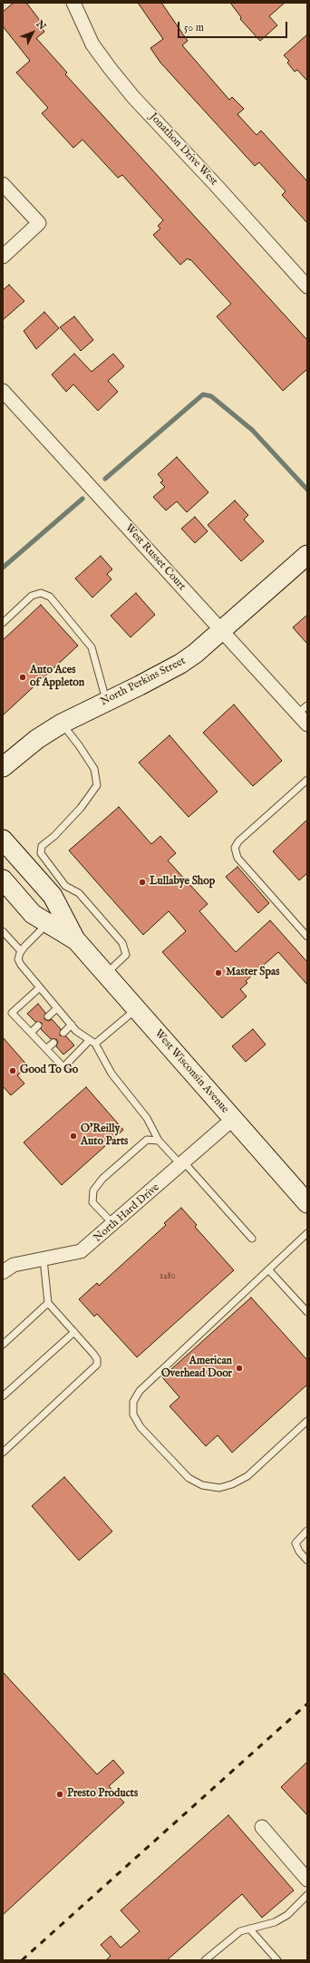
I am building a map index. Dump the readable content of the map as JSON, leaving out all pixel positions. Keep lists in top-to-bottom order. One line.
{"streets":{"main road":["North Perkins Street","West Wisconsin Avenue"],"street":["Jonathon Drive West","West Russet Court","North Hard Drive"]},"crossings":[["West Russet Court","North Perkins Street"],["West Wisconsin Avenue","North Hard Drive"]],"places":["Auto Aces of Appleton","Lullabye Shop","Master Spas","Good To Go","O'Reilly Auto Parts","American Overhead Door","Presto Products"],"house_numbers":["1280"],"scale_bar":"50 m","north":"top right"}
